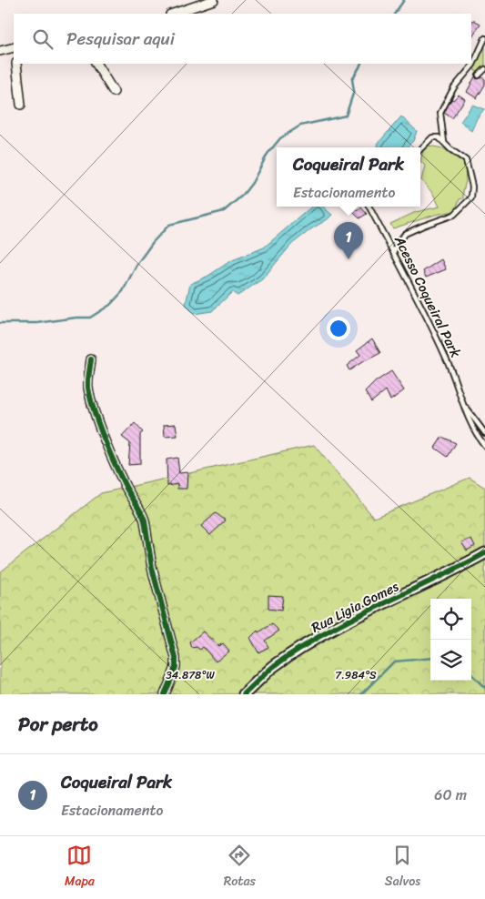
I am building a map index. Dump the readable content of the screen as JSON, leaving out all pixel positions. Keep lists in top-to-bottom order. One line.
{"streets":{"street":["Rua Ligia Gomes"],"lane":["Acesso Coqueiral Park"]},"page":{"search":"Pesquisar aqui","popup":["Coqueiral Park","Estacionamento"],"pins":"1","heading":"Por perto","list":[{"mark":"1","name":"Coqueiral Park","note":"Estacionamento","value":"60 m"}],"nav":["Mapa","Rotas","Salvos"]},"coordinates":["7.984°S","34.878°W"]}
